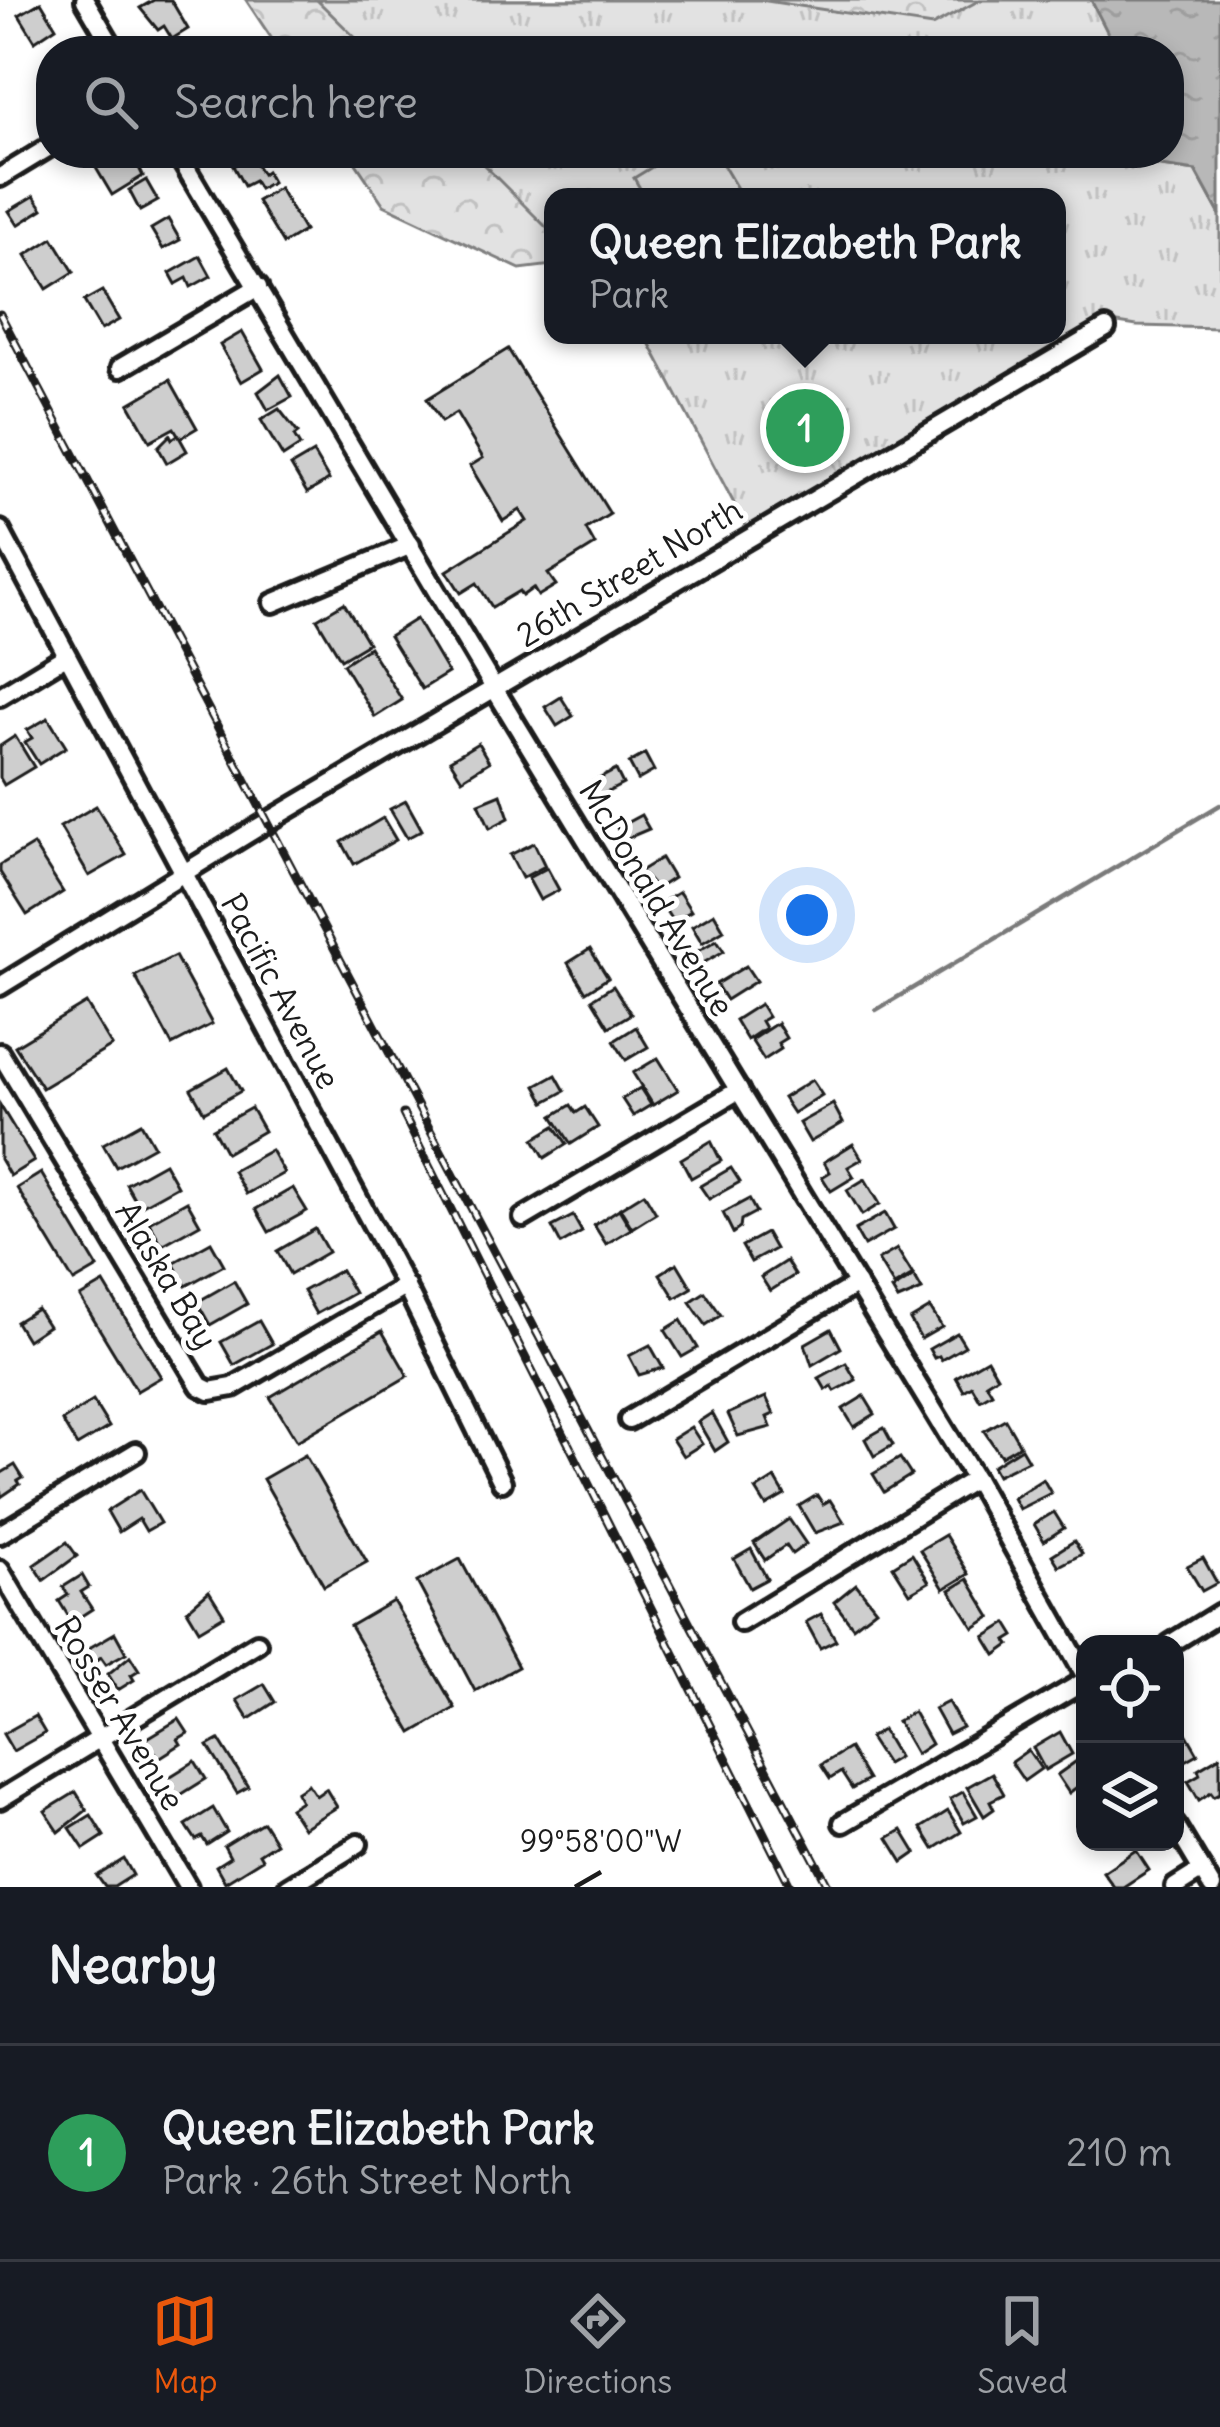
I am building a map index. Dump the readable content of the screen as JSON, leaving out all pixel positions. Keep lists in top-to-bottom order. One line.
{"streets":{"street":["26th Street North","McDonald Avenue","Pacific Avenue","Alaska Bay","Rosser Avenue"]},"crossings":[["26th Street North","McDonald Avenue"],["26th Street North","Pacific Avenue"],["Pacific Avenue","Alaska Bay"]],"page":{"search":"Search here","popup":["Queen Elizabeth Park","Park"],"pins":"1","heading":"Nearby","list":[{"mark":"1","name":"Queen Elizabeth Park","note":"Park · 26th Street North","value":"210 m"}],"nav":["Map","Directions","Saved"]},"coordinates":["99°58'00\"W"]}
